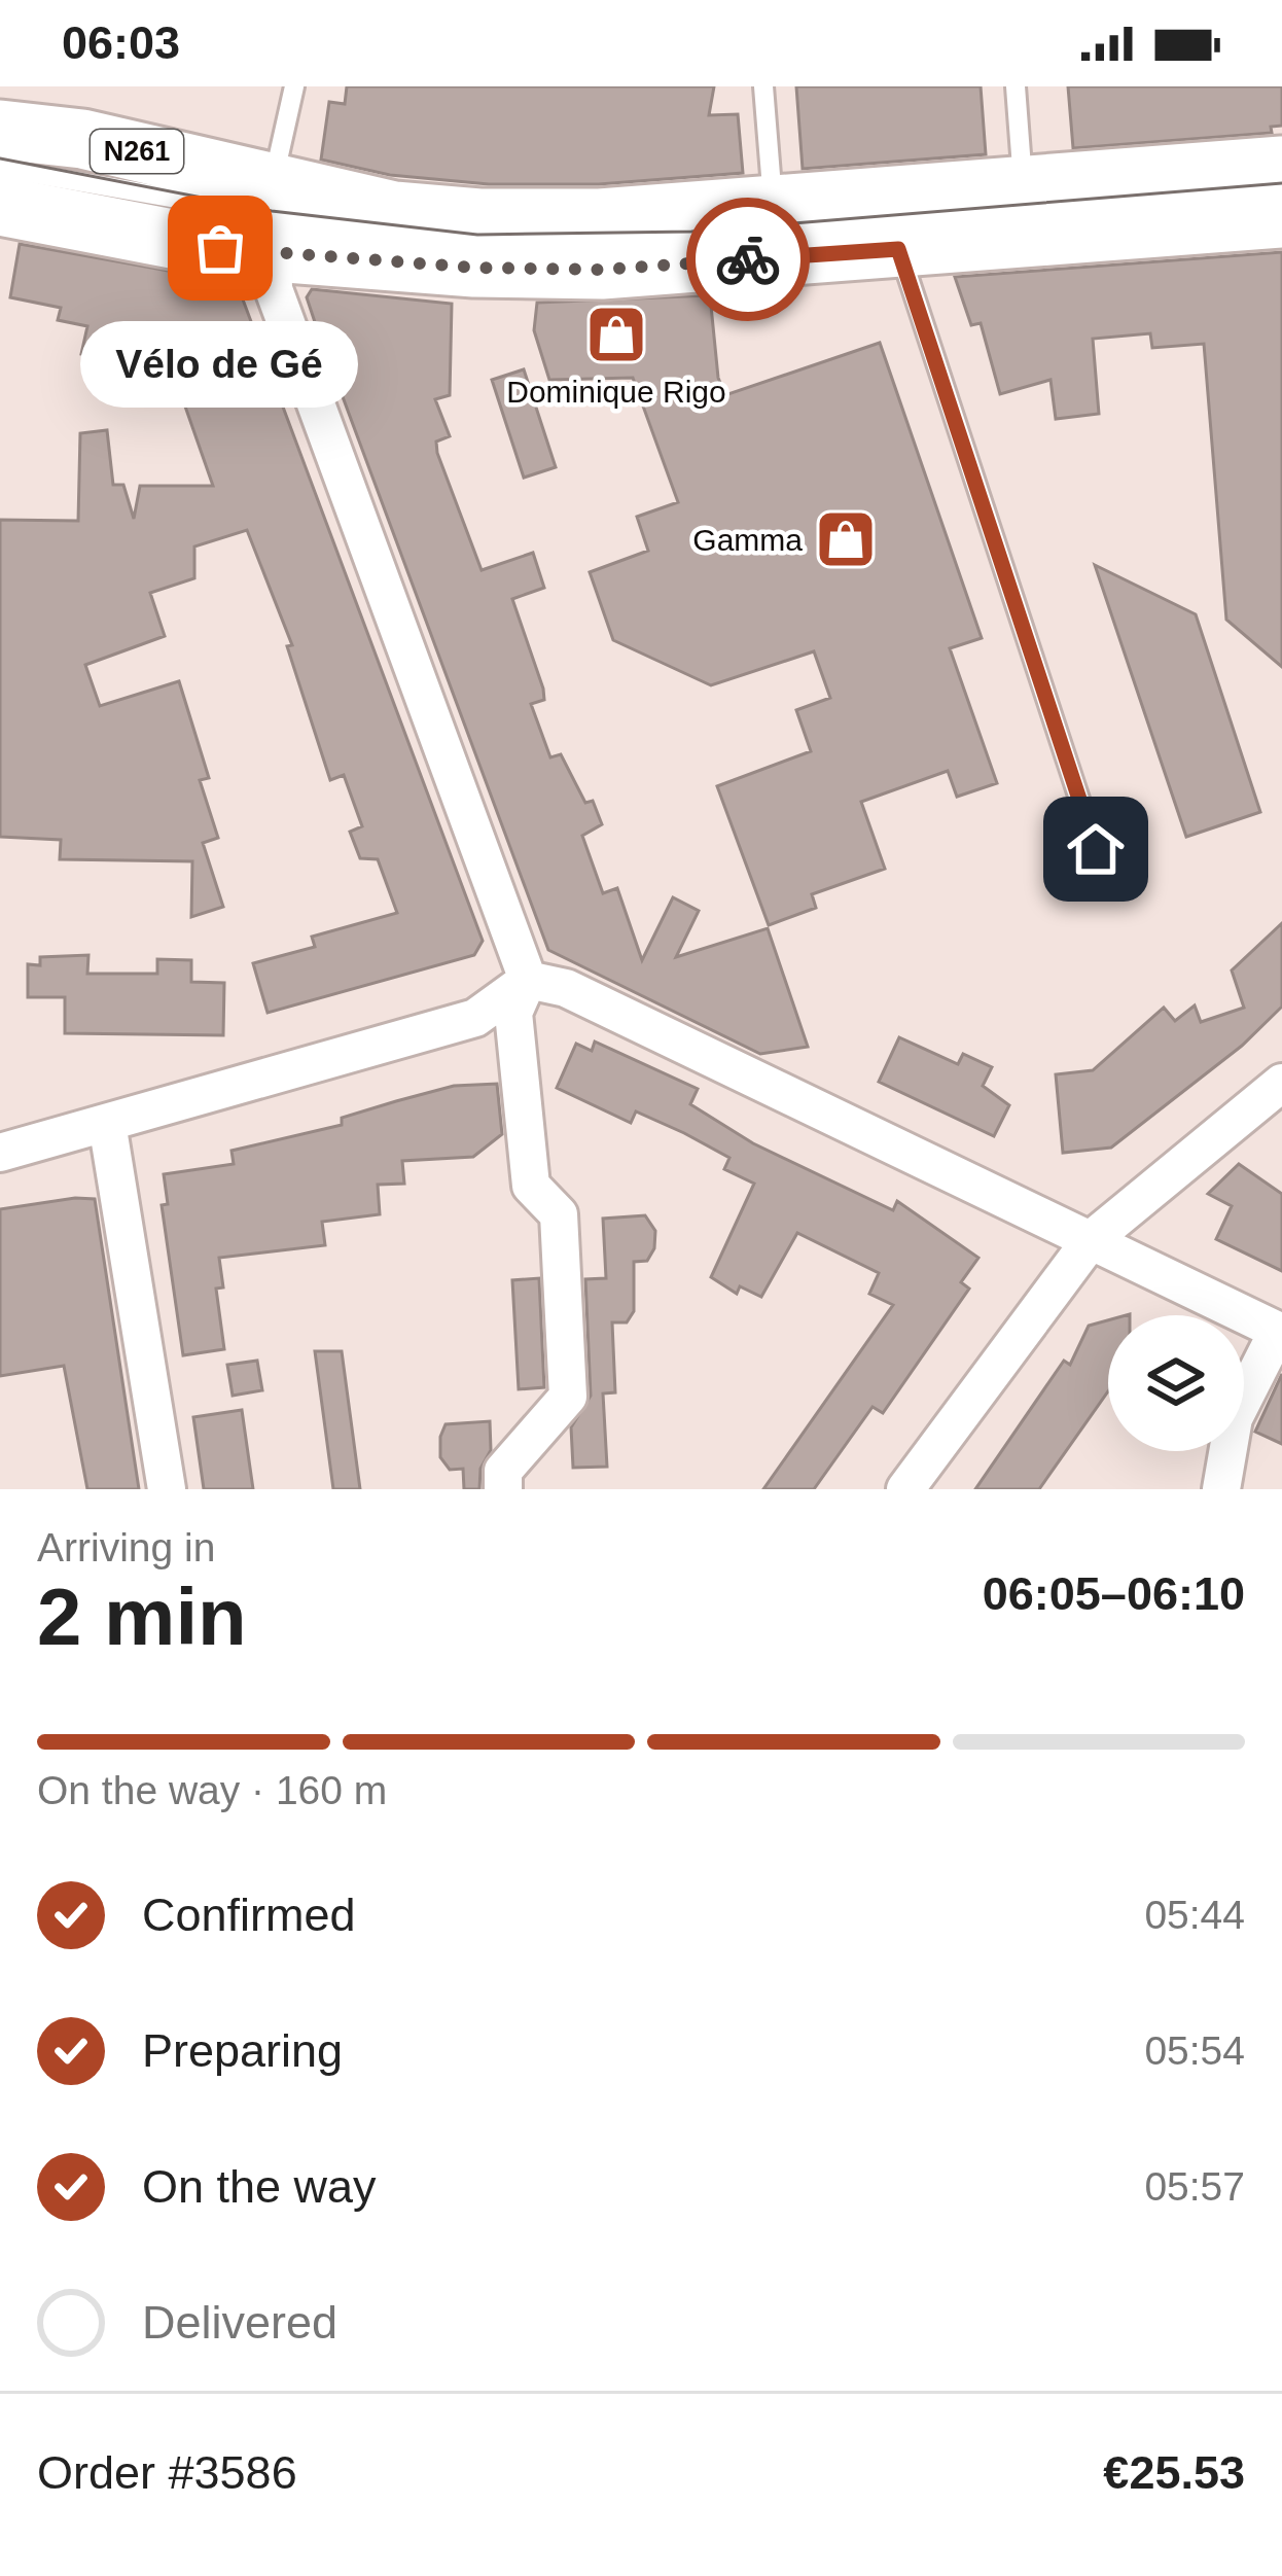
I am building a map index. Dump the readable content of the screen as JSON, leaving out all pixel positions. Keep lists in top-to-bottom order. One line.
{"streets":{"main road":["N261"]},"places":{"other":["Vélo de Gé"],"shop":["Dominique Rigo","Gamma"]},"page":{"status":"06:03","bubble":"Vélo de Gé","heading":["2 min","Arriving in","06:05–06:10"],"panel":["Order #3586","€25.53"],"bar":"On the way · 160 m","list":[["Confirmed","05:44"],["Preparing","05:54"],["On the way","05:57"],"Delivered"]}}
